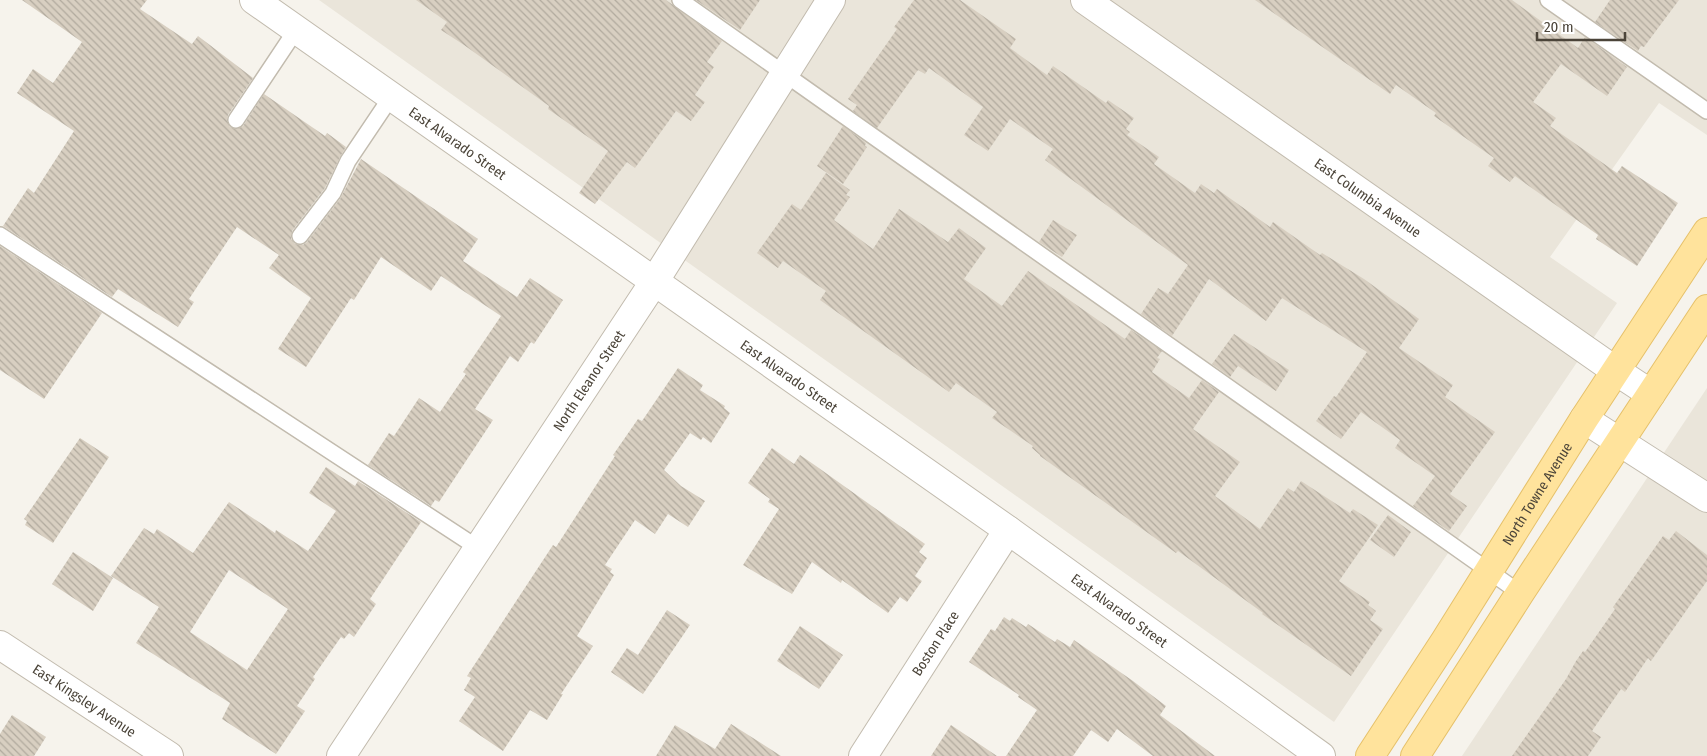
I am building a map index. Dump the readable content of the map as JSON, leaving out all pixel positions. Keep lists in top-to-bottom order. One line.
{"streets":{"main road":["North Towne Avenue"],"street":["East Alvarado Street","East Columbia Avenue","North Eleanor Street","Boston Place","East Kingsley Avenue"]},"crossings":[["East Alvarado Street","North Eleanor Street"],["East Alvarado Street","Boston Place"],["East Columbia Avenue","North Towne Avenue"]],"scale_bar":"20 m"}
